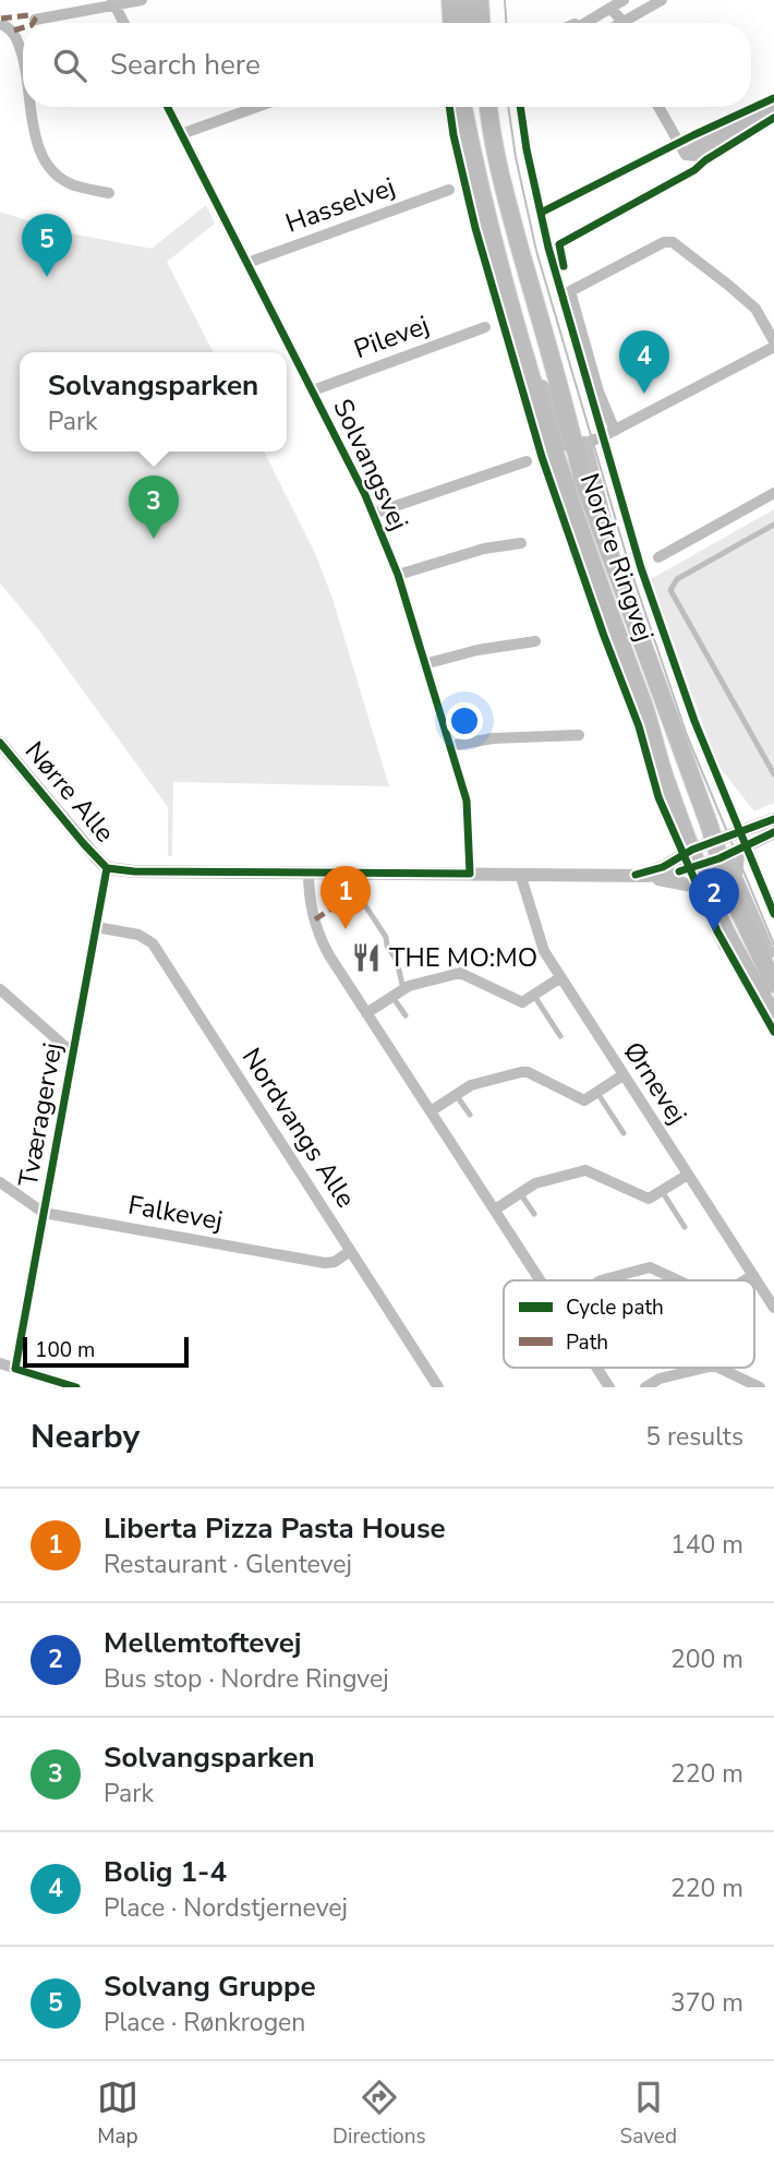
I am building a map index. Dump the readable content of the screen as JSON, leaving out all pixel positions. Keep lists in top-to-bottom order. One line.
{"streets":{"main road":["Nordre Ringvej"],"street":["Hasselvej","Pilevej","Solvangsvej","Nørre Alle","Ørnevej","Tværagervej","Nordvangs Alle","Falkevej"]},"crossings":[["Hasselvej","Solvangsvej"],["Pilevej","Solvangsvej"],["Nørre Alle","Tværagervej"],["Tværagervej","Nordvangs Alle"],["Tværagervej","Falkevej"],["Nordvangs Alle","Falkevej"]],"places":{"restaurant":["THE MO:MO"]},"legend":["Cycle path","Path"],"scale_bar":"100 m","page":{"search":"Search here","pins":["5","4","3","1","2"],"popup":["Solvangsparken","Park"],"scale":"100 m","heading":["Nearby","5 results"],"list":[{"mark":"1","name":"Liberta Pizza Pasta House","note":"Restaurant · Glentevej","value":"140 m"},{"mark":"2","name":"Mellemtoftevej","note":"Bus stop · Nordre Ringvej","value":"200 m"},{"mark":"3","name":"Solvangsparken","note":"Park","value":"220 m"},{"mark":"4","name":"Bolig 1-4","note":"Place · Nordstjernevej","value":"220 m"},{"mark":"5","name":"Solvang Gruppe","note":"Place · Rønkrogen","value":"370 m"}],"nav":["Map","Directions","Saved"]}}
